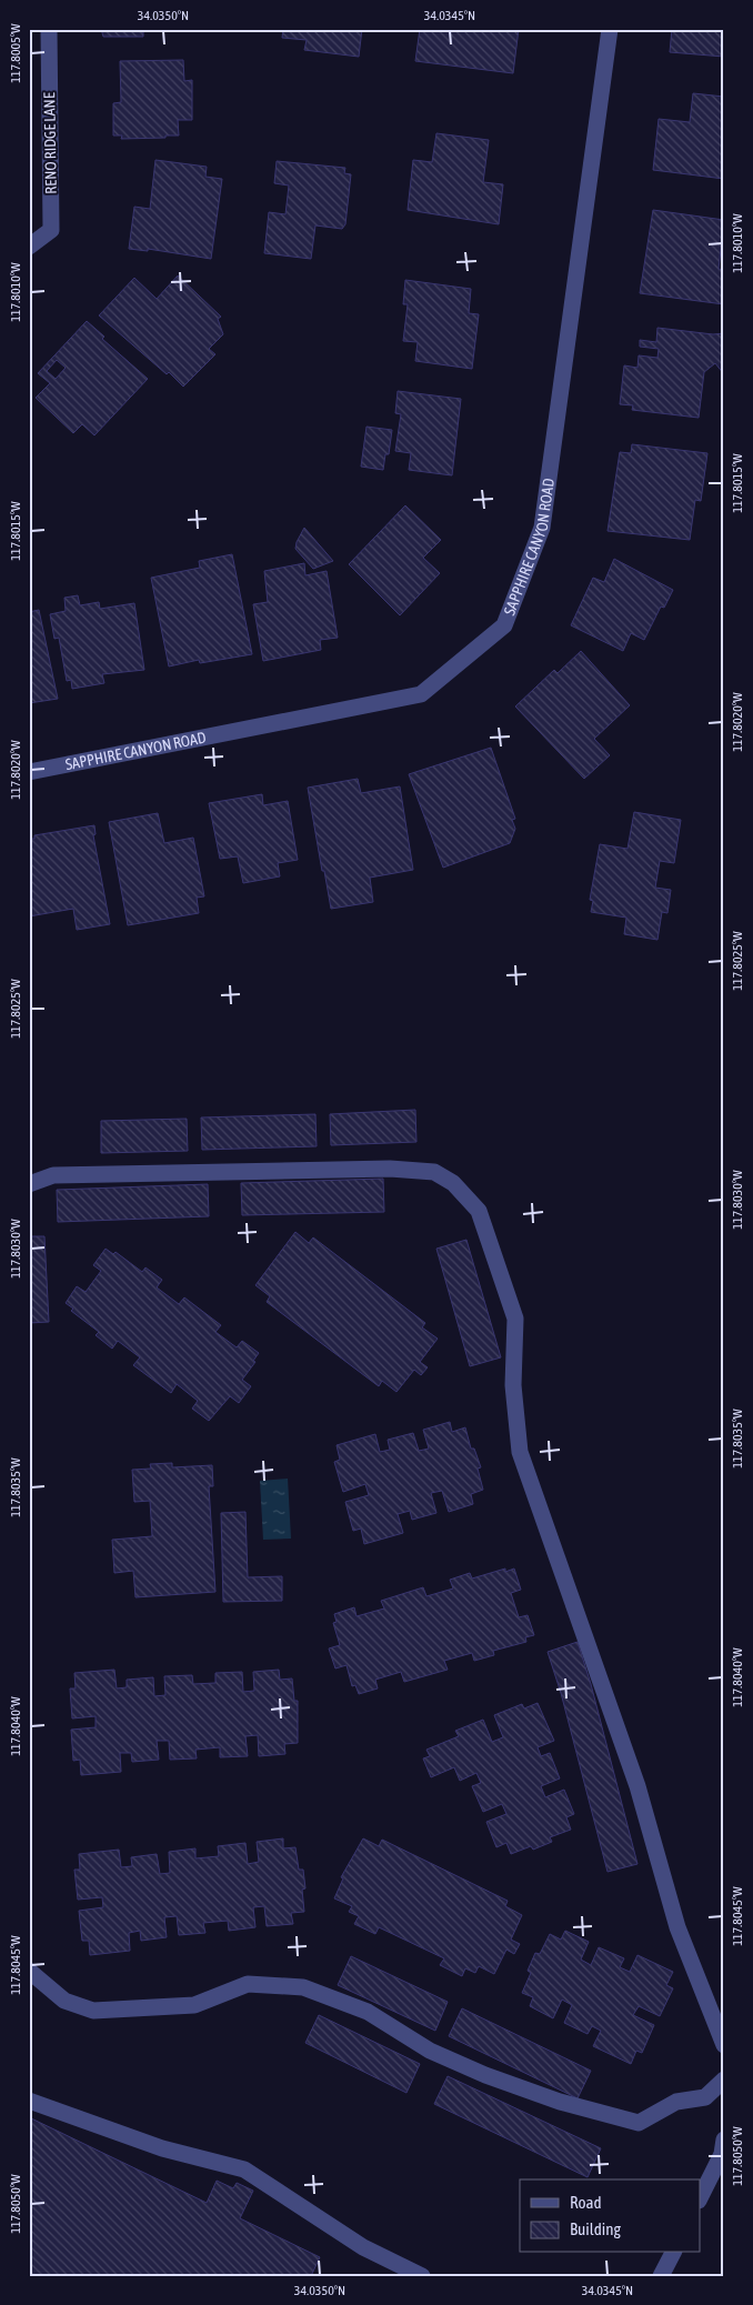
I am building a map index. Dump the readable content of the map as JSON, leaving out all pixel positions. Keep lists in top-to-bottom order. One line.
{"streets":{"street":["RENO RIDGE LANE","SAPPHIRE CANYON ROAD"]},"legend":["Road","Building"],"coordinates":["34.0350°N","34.0345°N","117.8005°W","117.8010°W","117.8015°W","117.8020°W","117.8025°W","117.8030°W","117.8035°W","117.8040°W","117.8045°W","117.8050°W"]}
